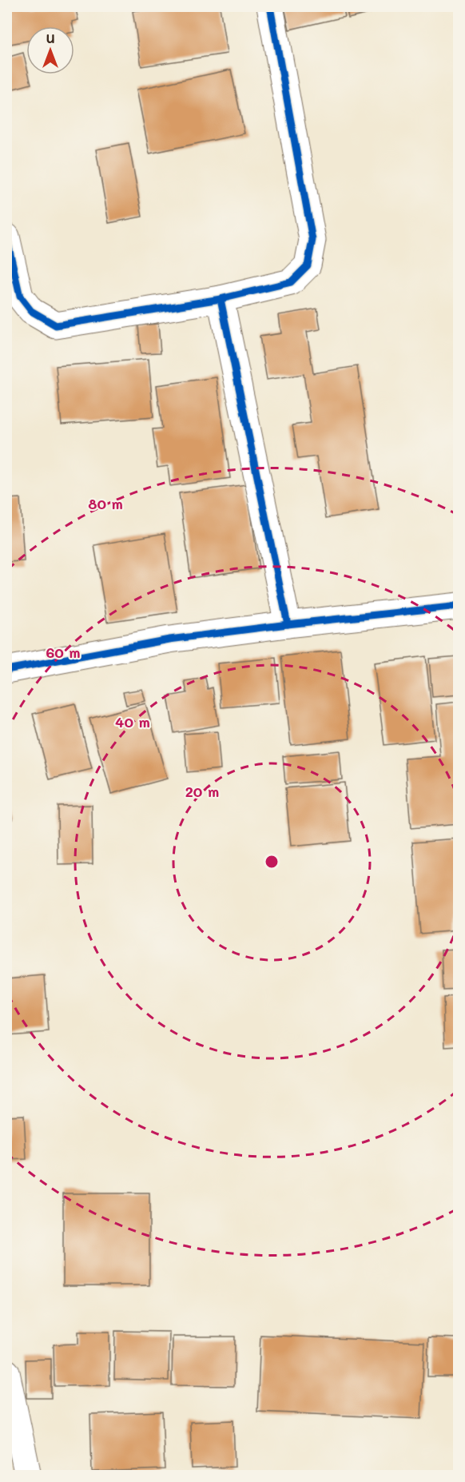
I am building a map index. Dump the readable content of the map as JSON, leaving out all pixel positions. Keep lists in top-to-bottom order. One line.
{"north":"top","rings":["80 m","60 m","40 m","20 m"]}
